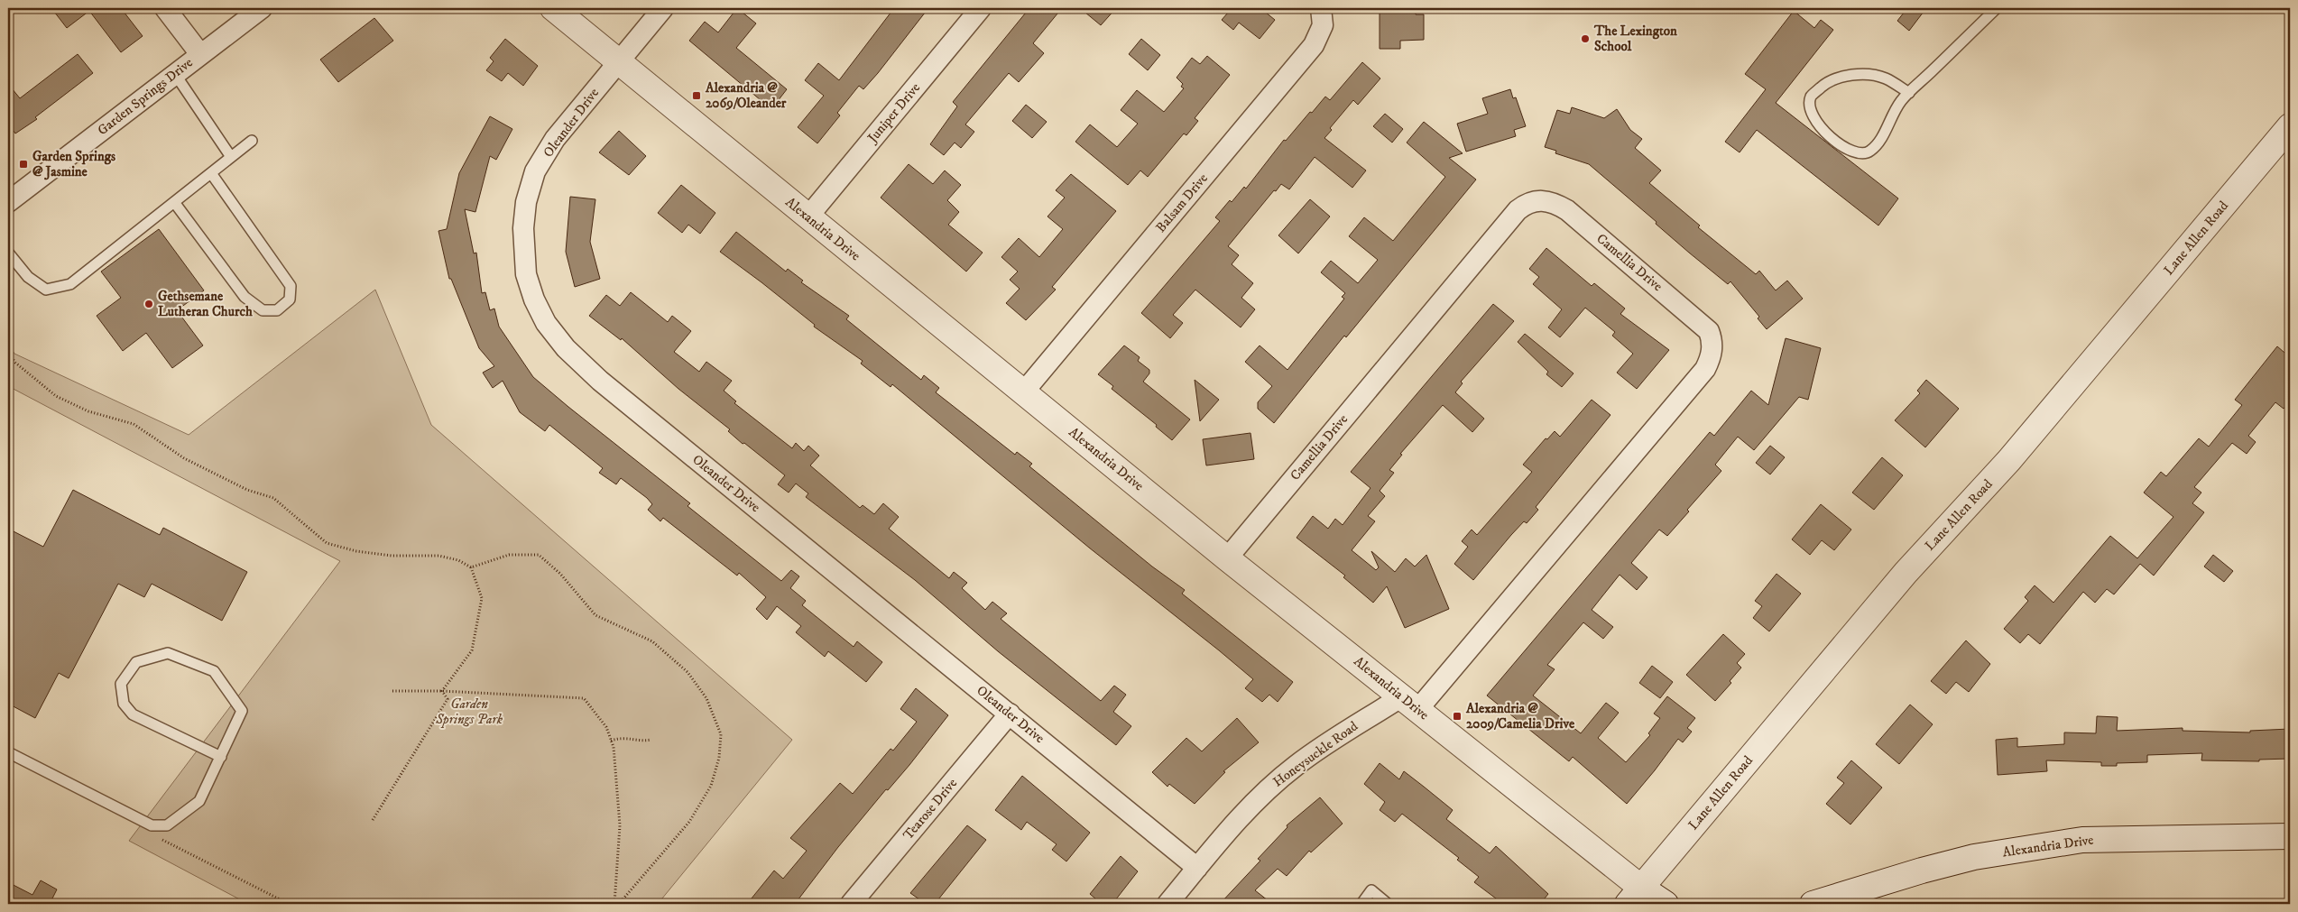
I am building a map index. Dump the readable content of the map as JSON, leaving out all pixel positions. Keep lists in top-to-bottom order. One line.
{"streets":{"street":["Garden Springs Drive","Juniper Drive","Oleander Drive","Balsam Drive","Alexandria Drive","Lane Allen Road","Camellia Drive","Honeysuckle Road","Tearose Drive"]},"crossings":[["Juniper Drive","Alexandria Drive"],["Oleander Drive","Alexandria Drive"],["Oleander Drive","Honeysuckle Road"],["Oleander Drive","Tearose Drive"],["Balsam Drive","Alexandria Drive"],["Alexandria Drive","Lane Allen Road"],["Alexandria Drive","Camellia Drive"],["Alexandria Drive","Honeysuckle Road"],["Camellia Drive","Honeysuckle Road"]],"parks":["Garden Springs Park"],"places":{"other":["The Lexington School","Gethsemane Lutheran Church"],"transit":["Alexandria @ 2069/Oleander","Garden Springs @ Jasmine","Alexandria @ 2009/Camelia Drive"]}}
